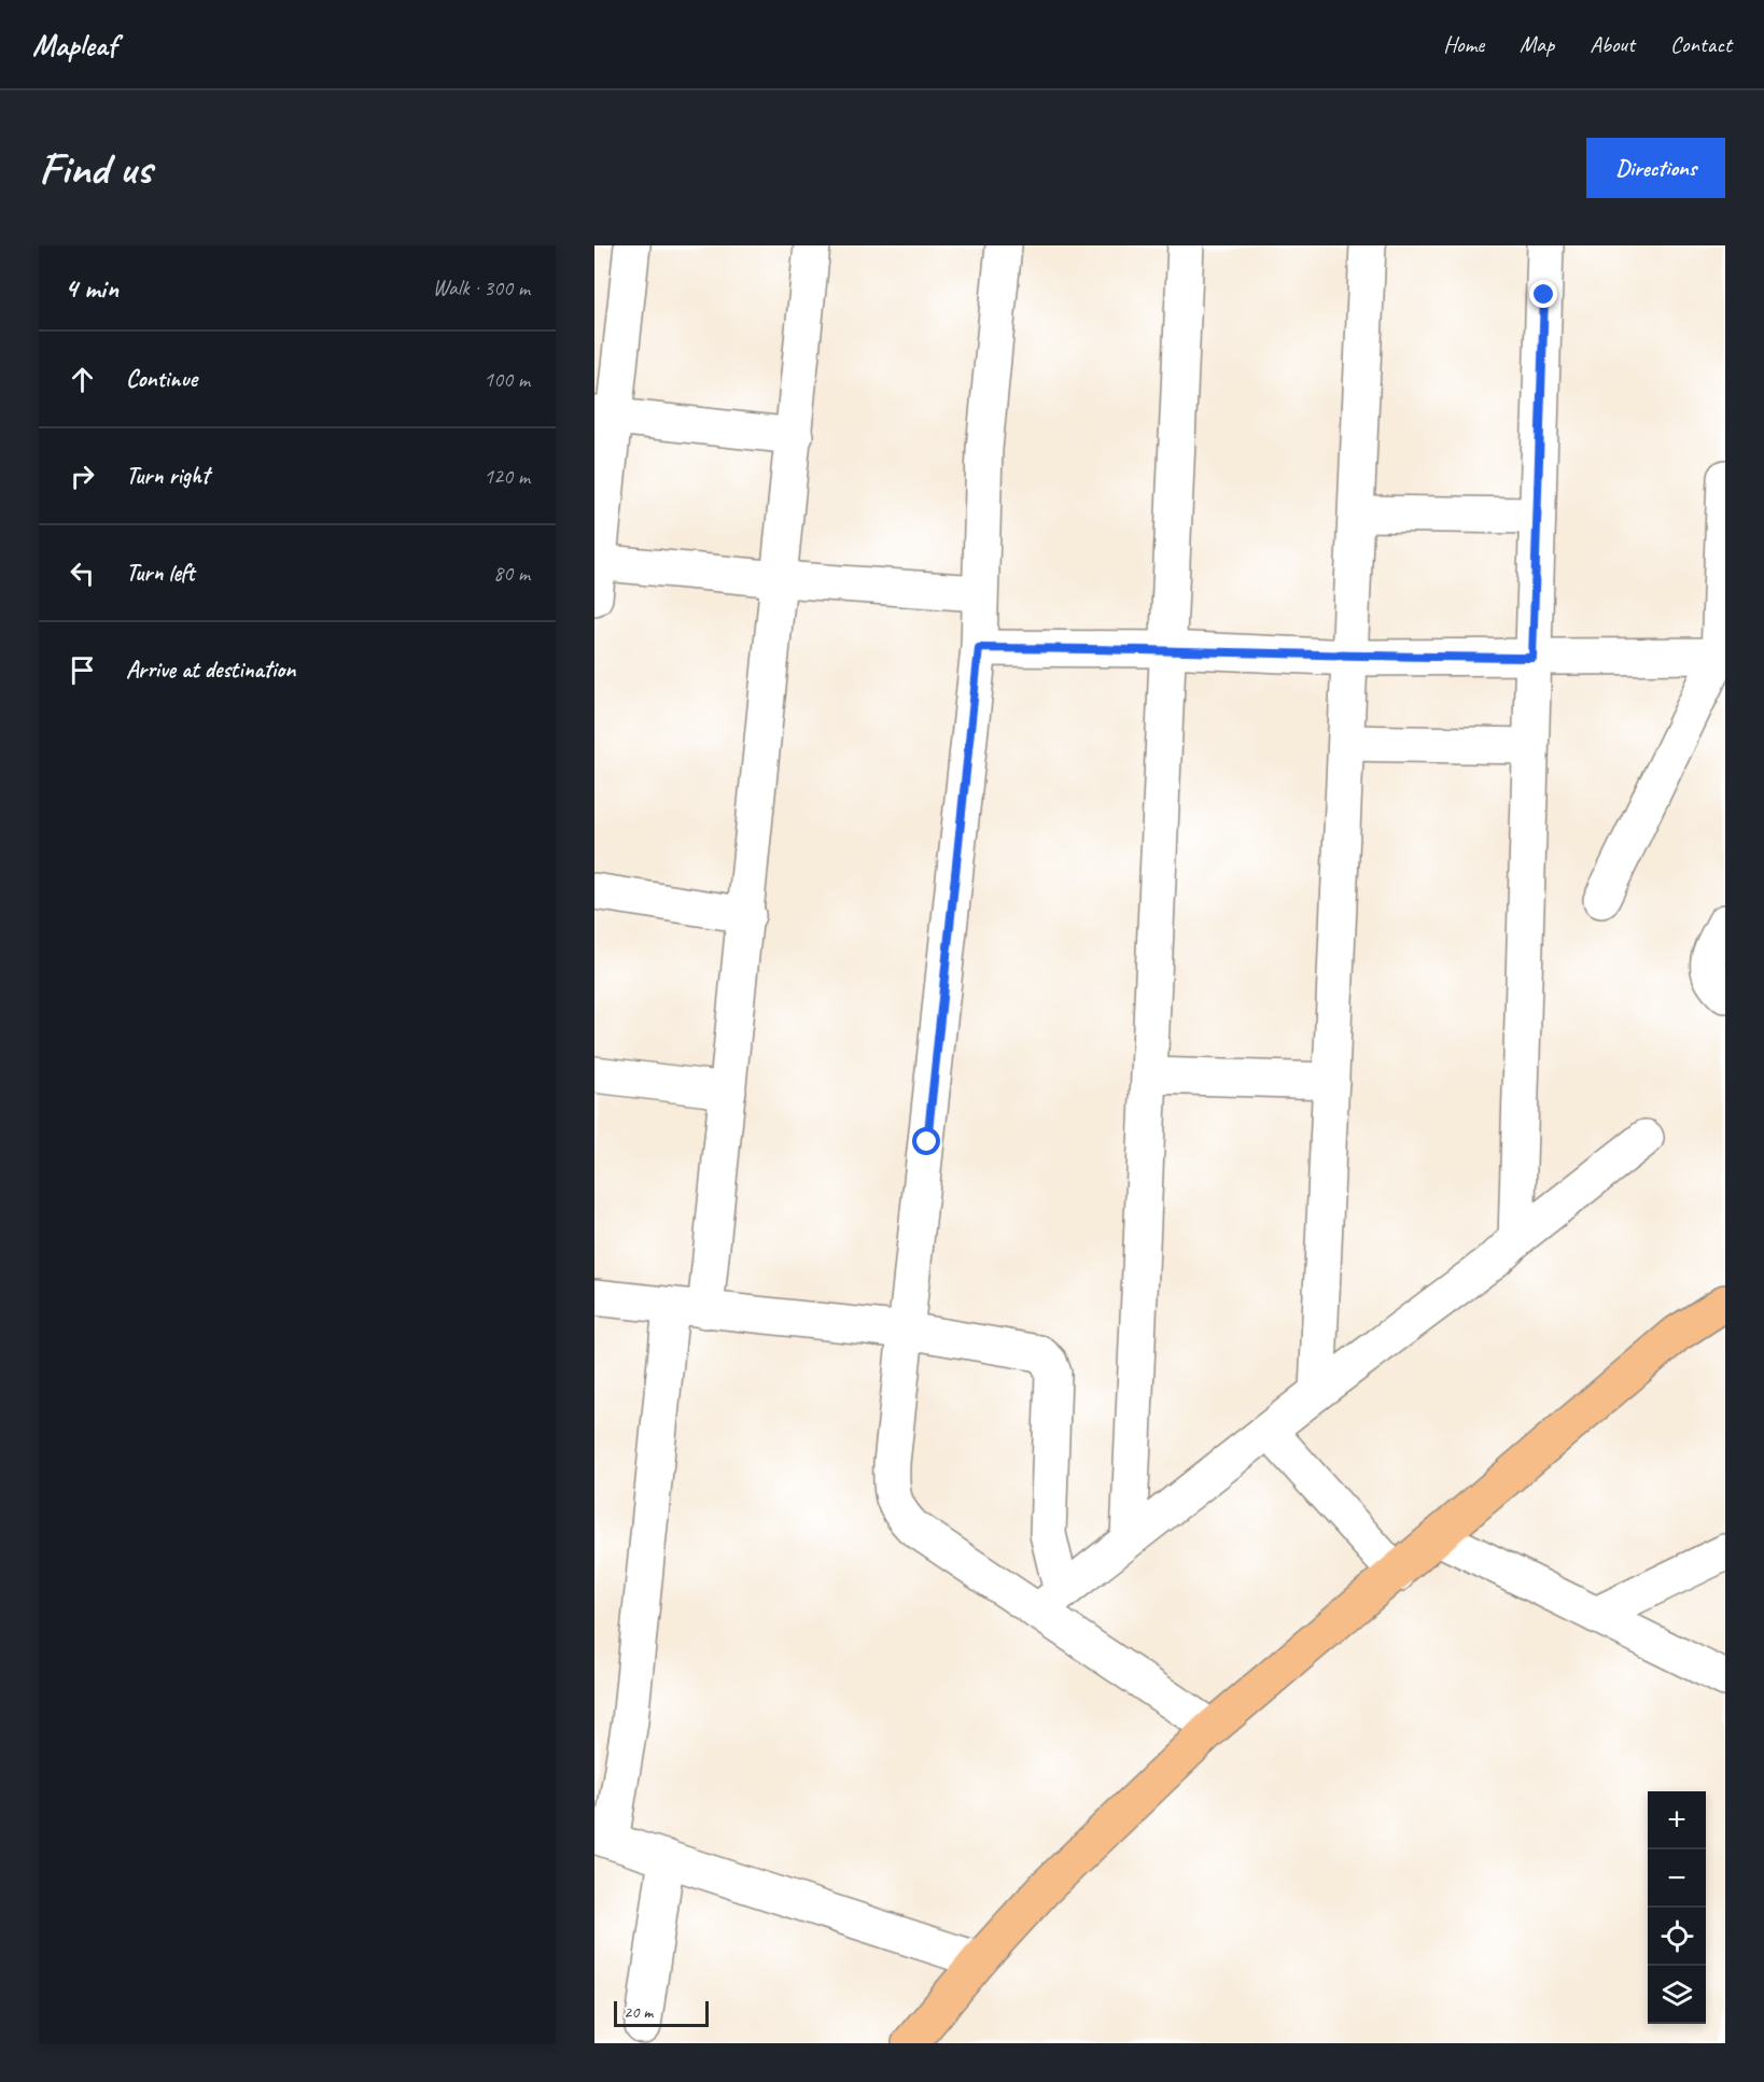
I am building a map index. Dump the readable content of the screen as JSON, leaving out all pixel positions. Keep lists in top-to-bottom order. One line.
{"scale_bar":"20 m","page":{"header":"Mapleaf","nav":["Home","Map","About","Contact"],"buttons":"Directions","title":"Find us","heading":["4 min","Walk · 300 m"],"list":[["Continue","100 m"],["Turn right","120 m"],["Turn left","80 m"],"Arrive at destination"],"map_buttons":["+","−"],"scale":"20 m"}}
